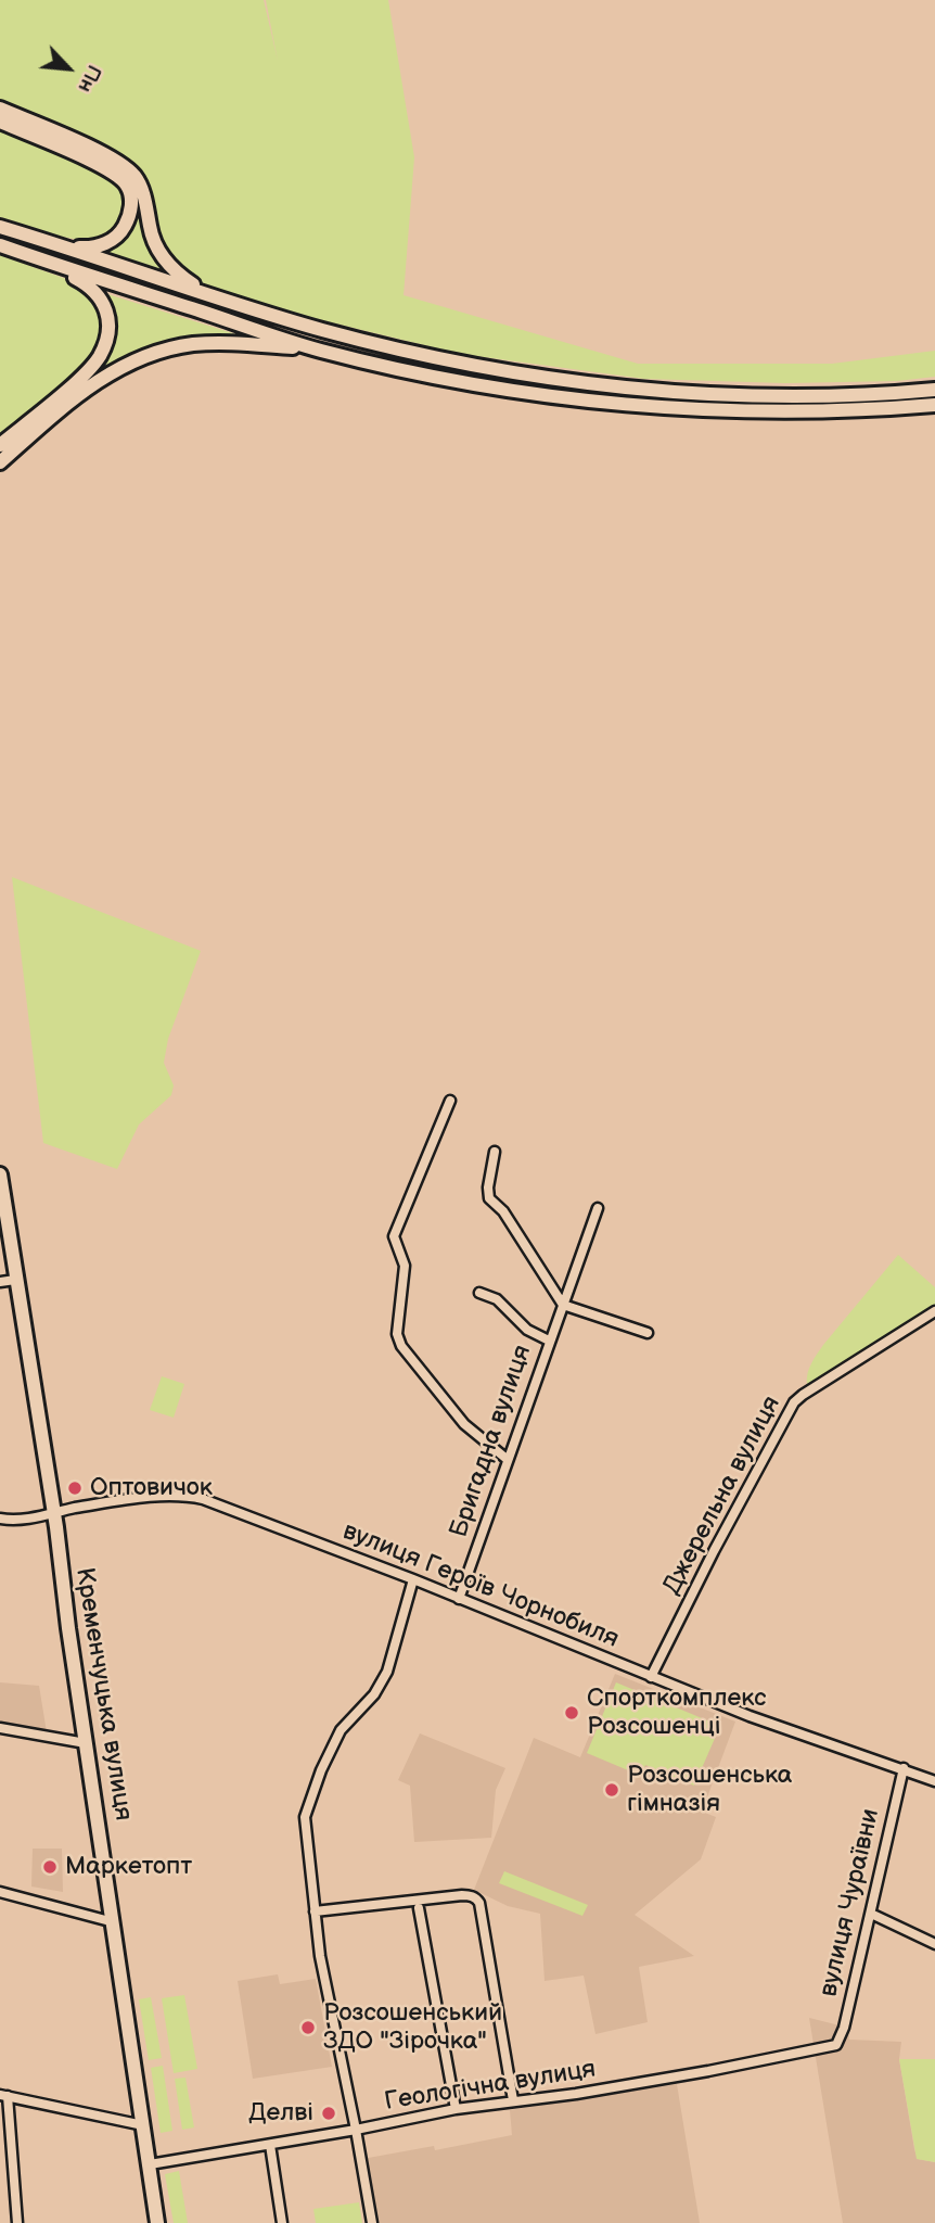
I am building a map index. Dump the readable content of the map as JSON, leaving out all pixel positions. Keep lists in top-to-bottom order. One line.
{"streets":{"highway":["Кременчуцька вулиця"],"street":["Бригадна вулиця","Джерельна вулиця","вулиця Героїв Чорнобиля","вулиця Чураївни","Геологічна вулиця"]},"crossings":[["Бригадна вулиця","вулиця Героїв Чорнобиля"],["Джерельна вулиця","вулиця Героїв Чорнобиля"],["вулиця Героїв Чорнобиля","Кременчуцька вулиця"],["вулиця Героїв Чорнобиля","вулиця Чураївни"],["Кременчуцька вулиця","Геологічна вулиця"],["вулиця Чураївни","Геологічна вулиця"]],"places":["Оптовичок","Спорткомплекс Розсошенці","Розсошенська гімназія","Маркетопт","Розсошенський ЗДО \"Зірочка\"","Делві"],"north":"bottom right"}
